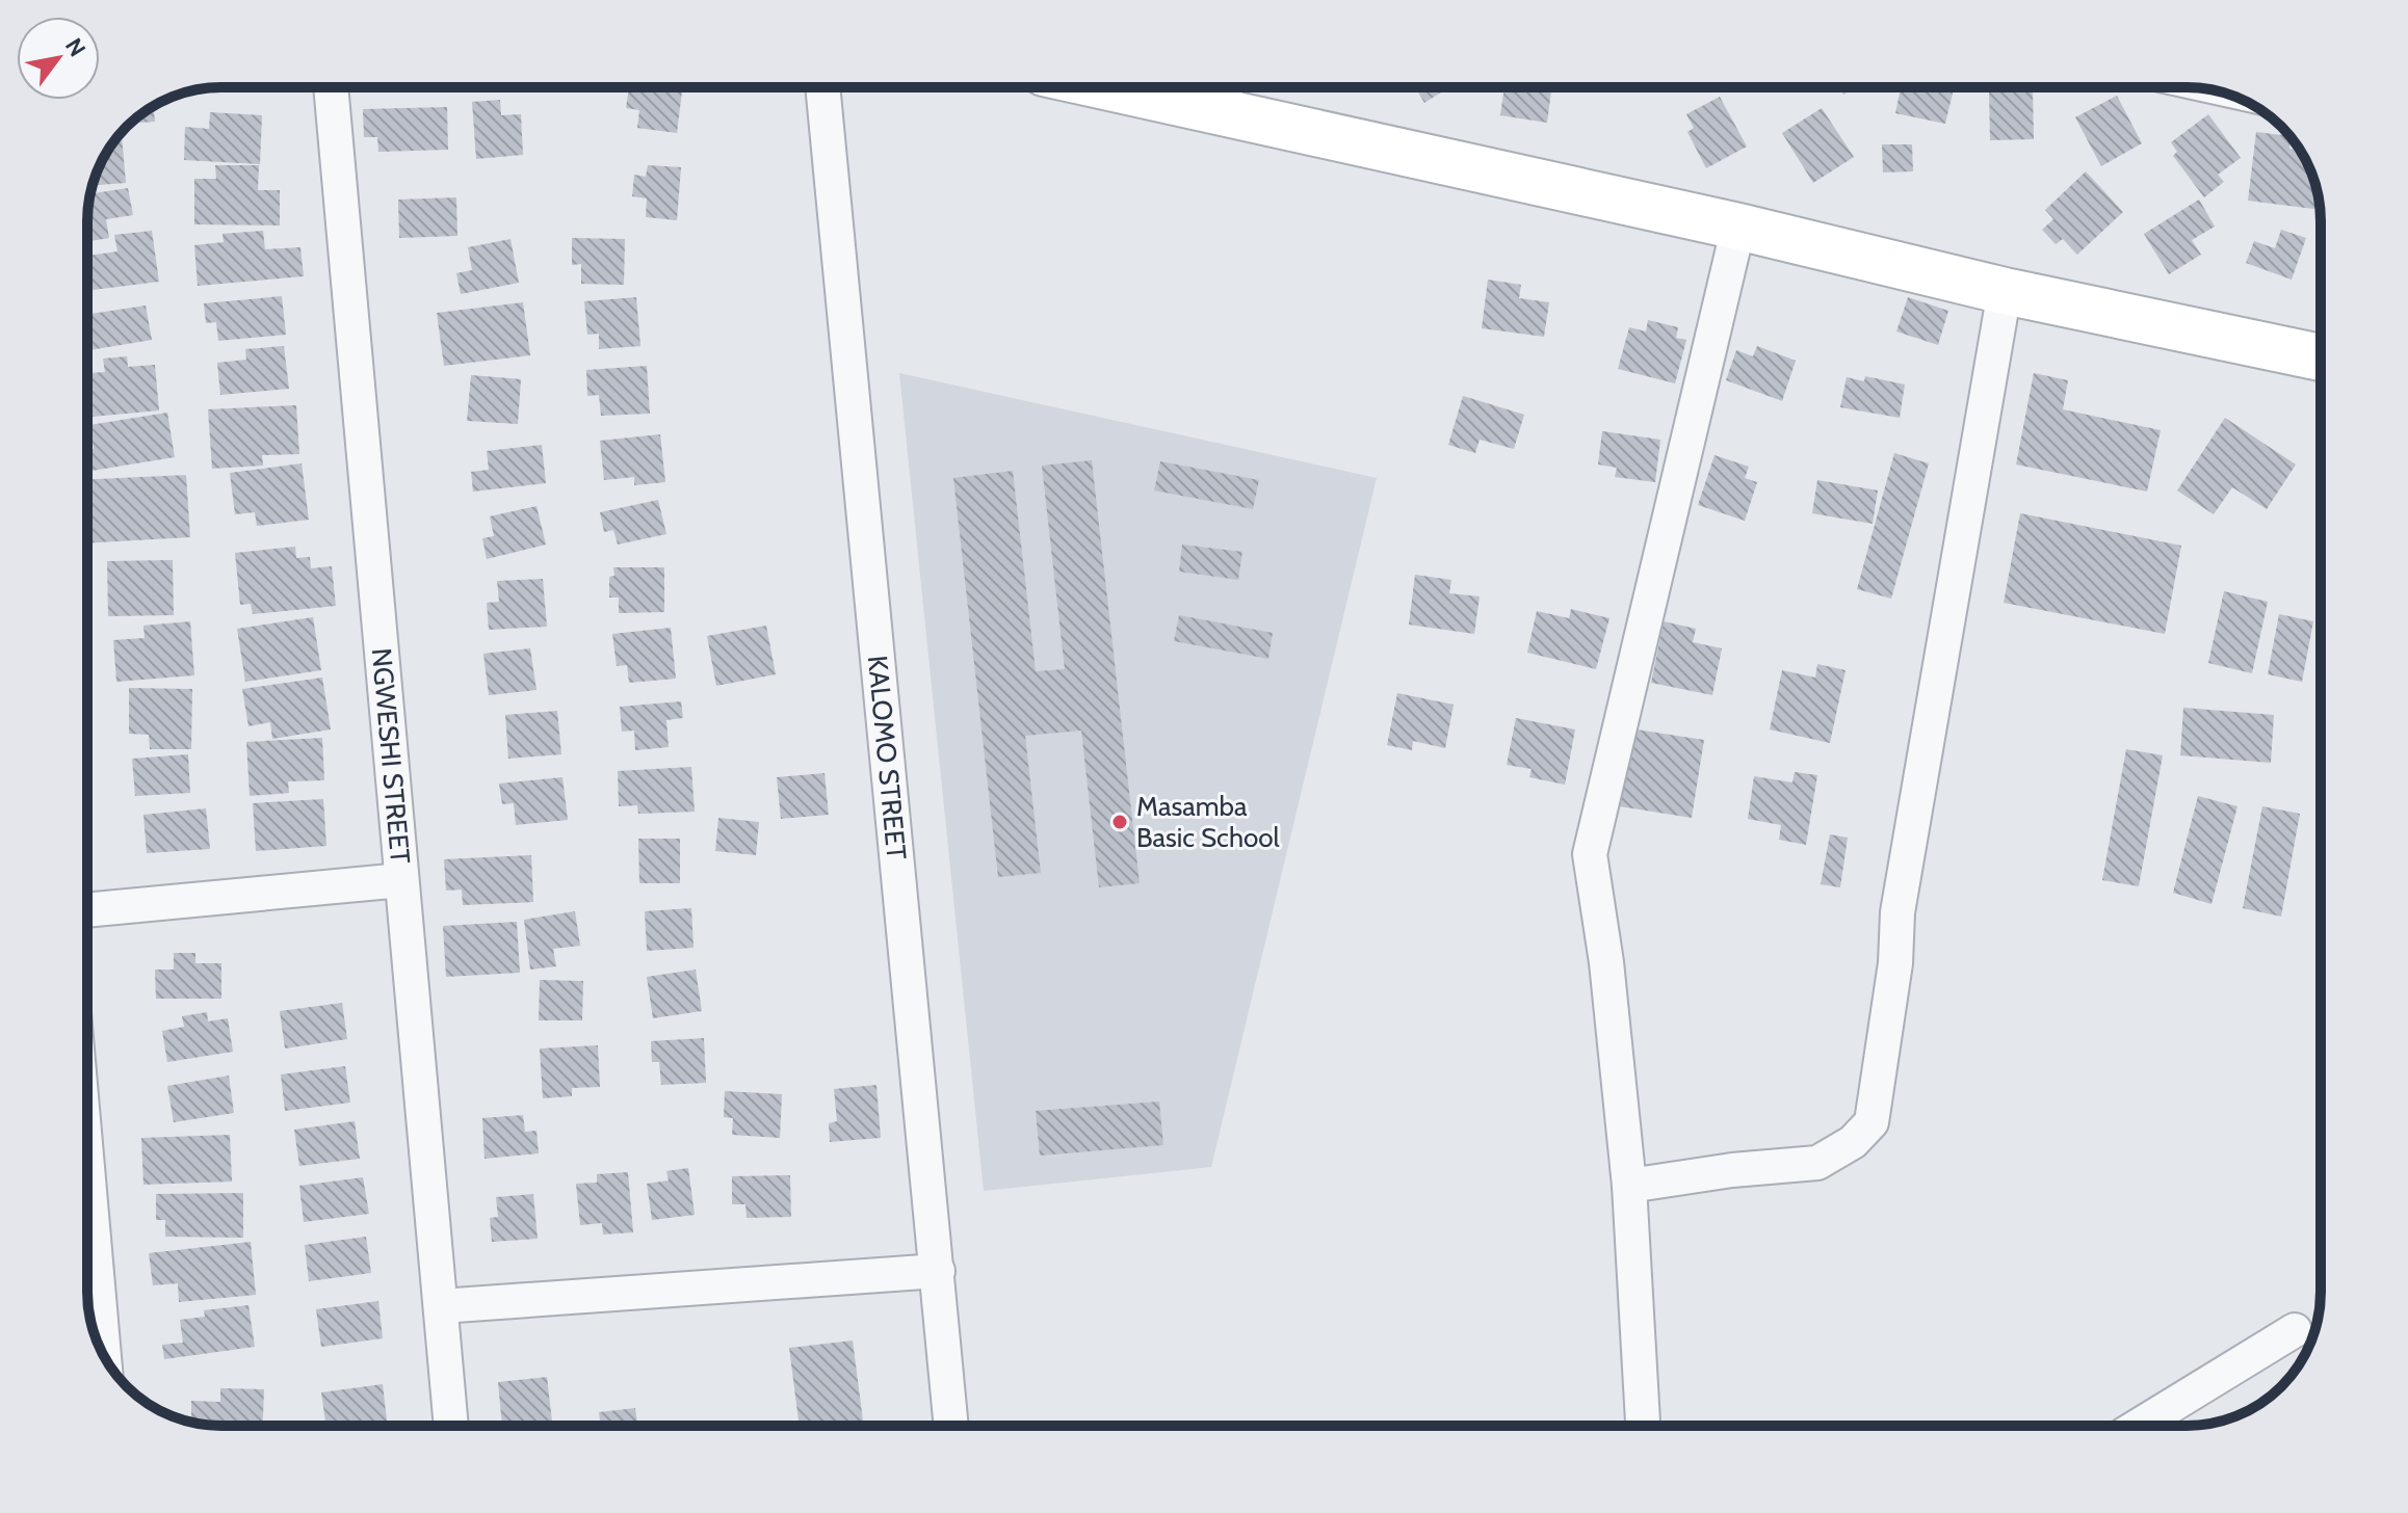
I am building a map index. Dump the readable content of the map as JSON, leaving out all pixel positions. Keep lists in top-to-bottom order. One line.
{"streets":{"street":["NGWESHI STREET","KALOMO STREET"]},"places":["Masamba Basic School"],"north":"top right"}
